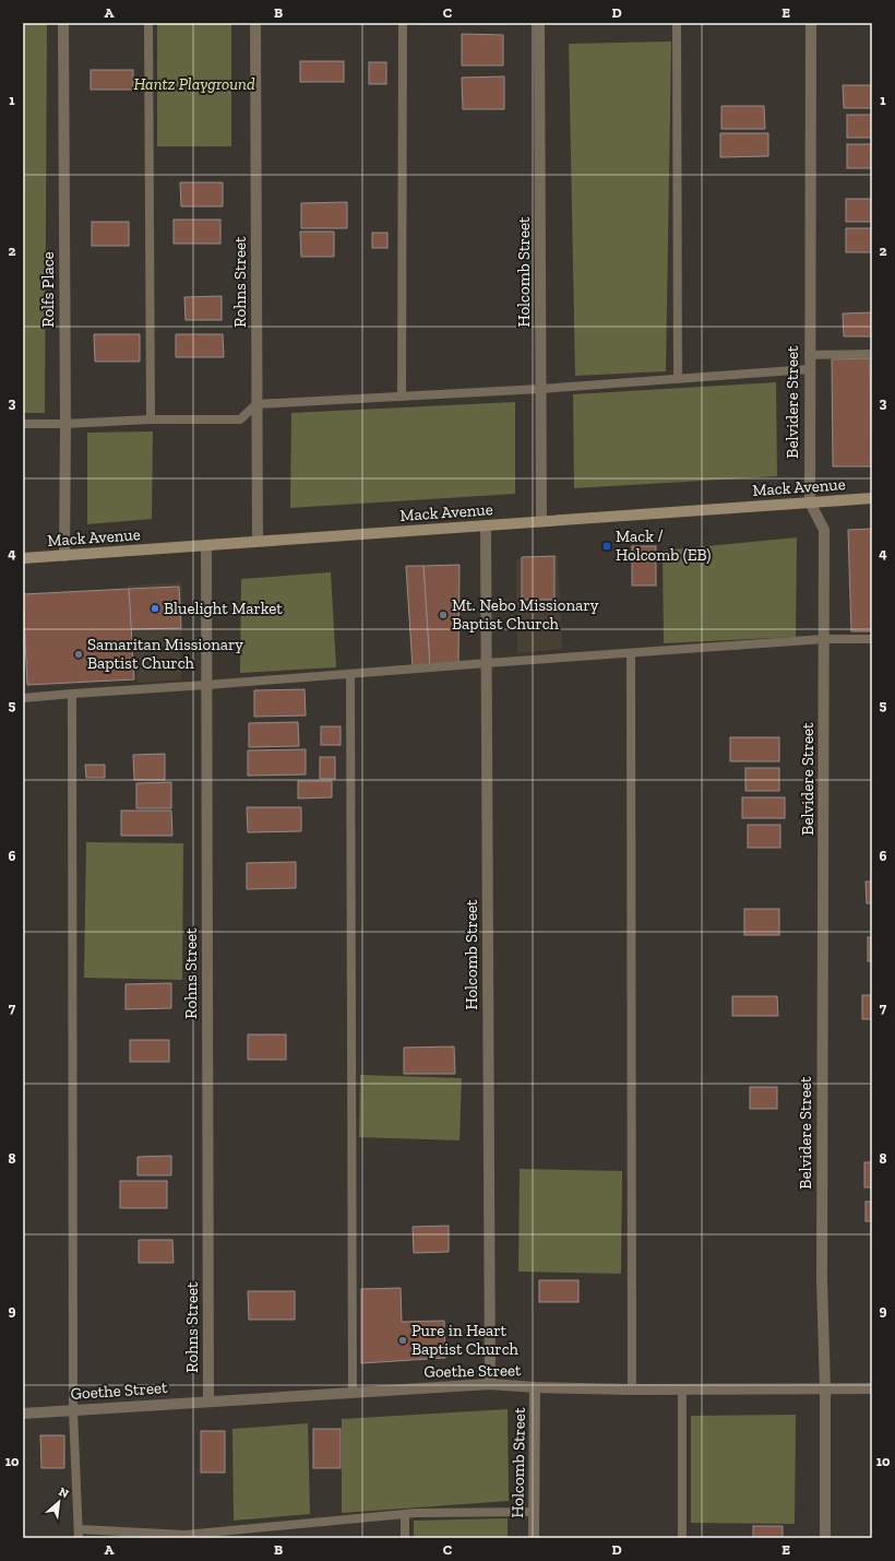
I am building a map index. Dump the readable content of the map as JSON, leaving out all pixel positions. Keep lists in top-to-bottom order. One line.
{"streets":{"main road":["Mack Avenue"],"street":["Holcomb Street","Rohns Street","Rolfs Place","Belvidere Street","Goethe Street"]},"crossings":[["Holcomb Street","Mack Avenue"],["Holcomb Street","Goethe Street"],["Rohns Street","Mack Avenue"],["Rohns Street","Goethe Street"],["Rolfs Place","Mack Avenue"],["Belvidere Street","Mack Avenue"],["Belvidere Street","Goethe Street"]],"parks":["Hantz Playground"],"places":{"transit":["Mack / Holcomb (EB)"],"other":["Bluelight Market","Mt. Nebo Missionary Baptist Church","Samaritan Missionary Baptist Church","Pure in Heart Baptist Church"]},"north":"top right","grid":{"columns":["A","B","C","D","E"],"rows":["1","2","3","4","5","6","7","8","9","10"]}}
